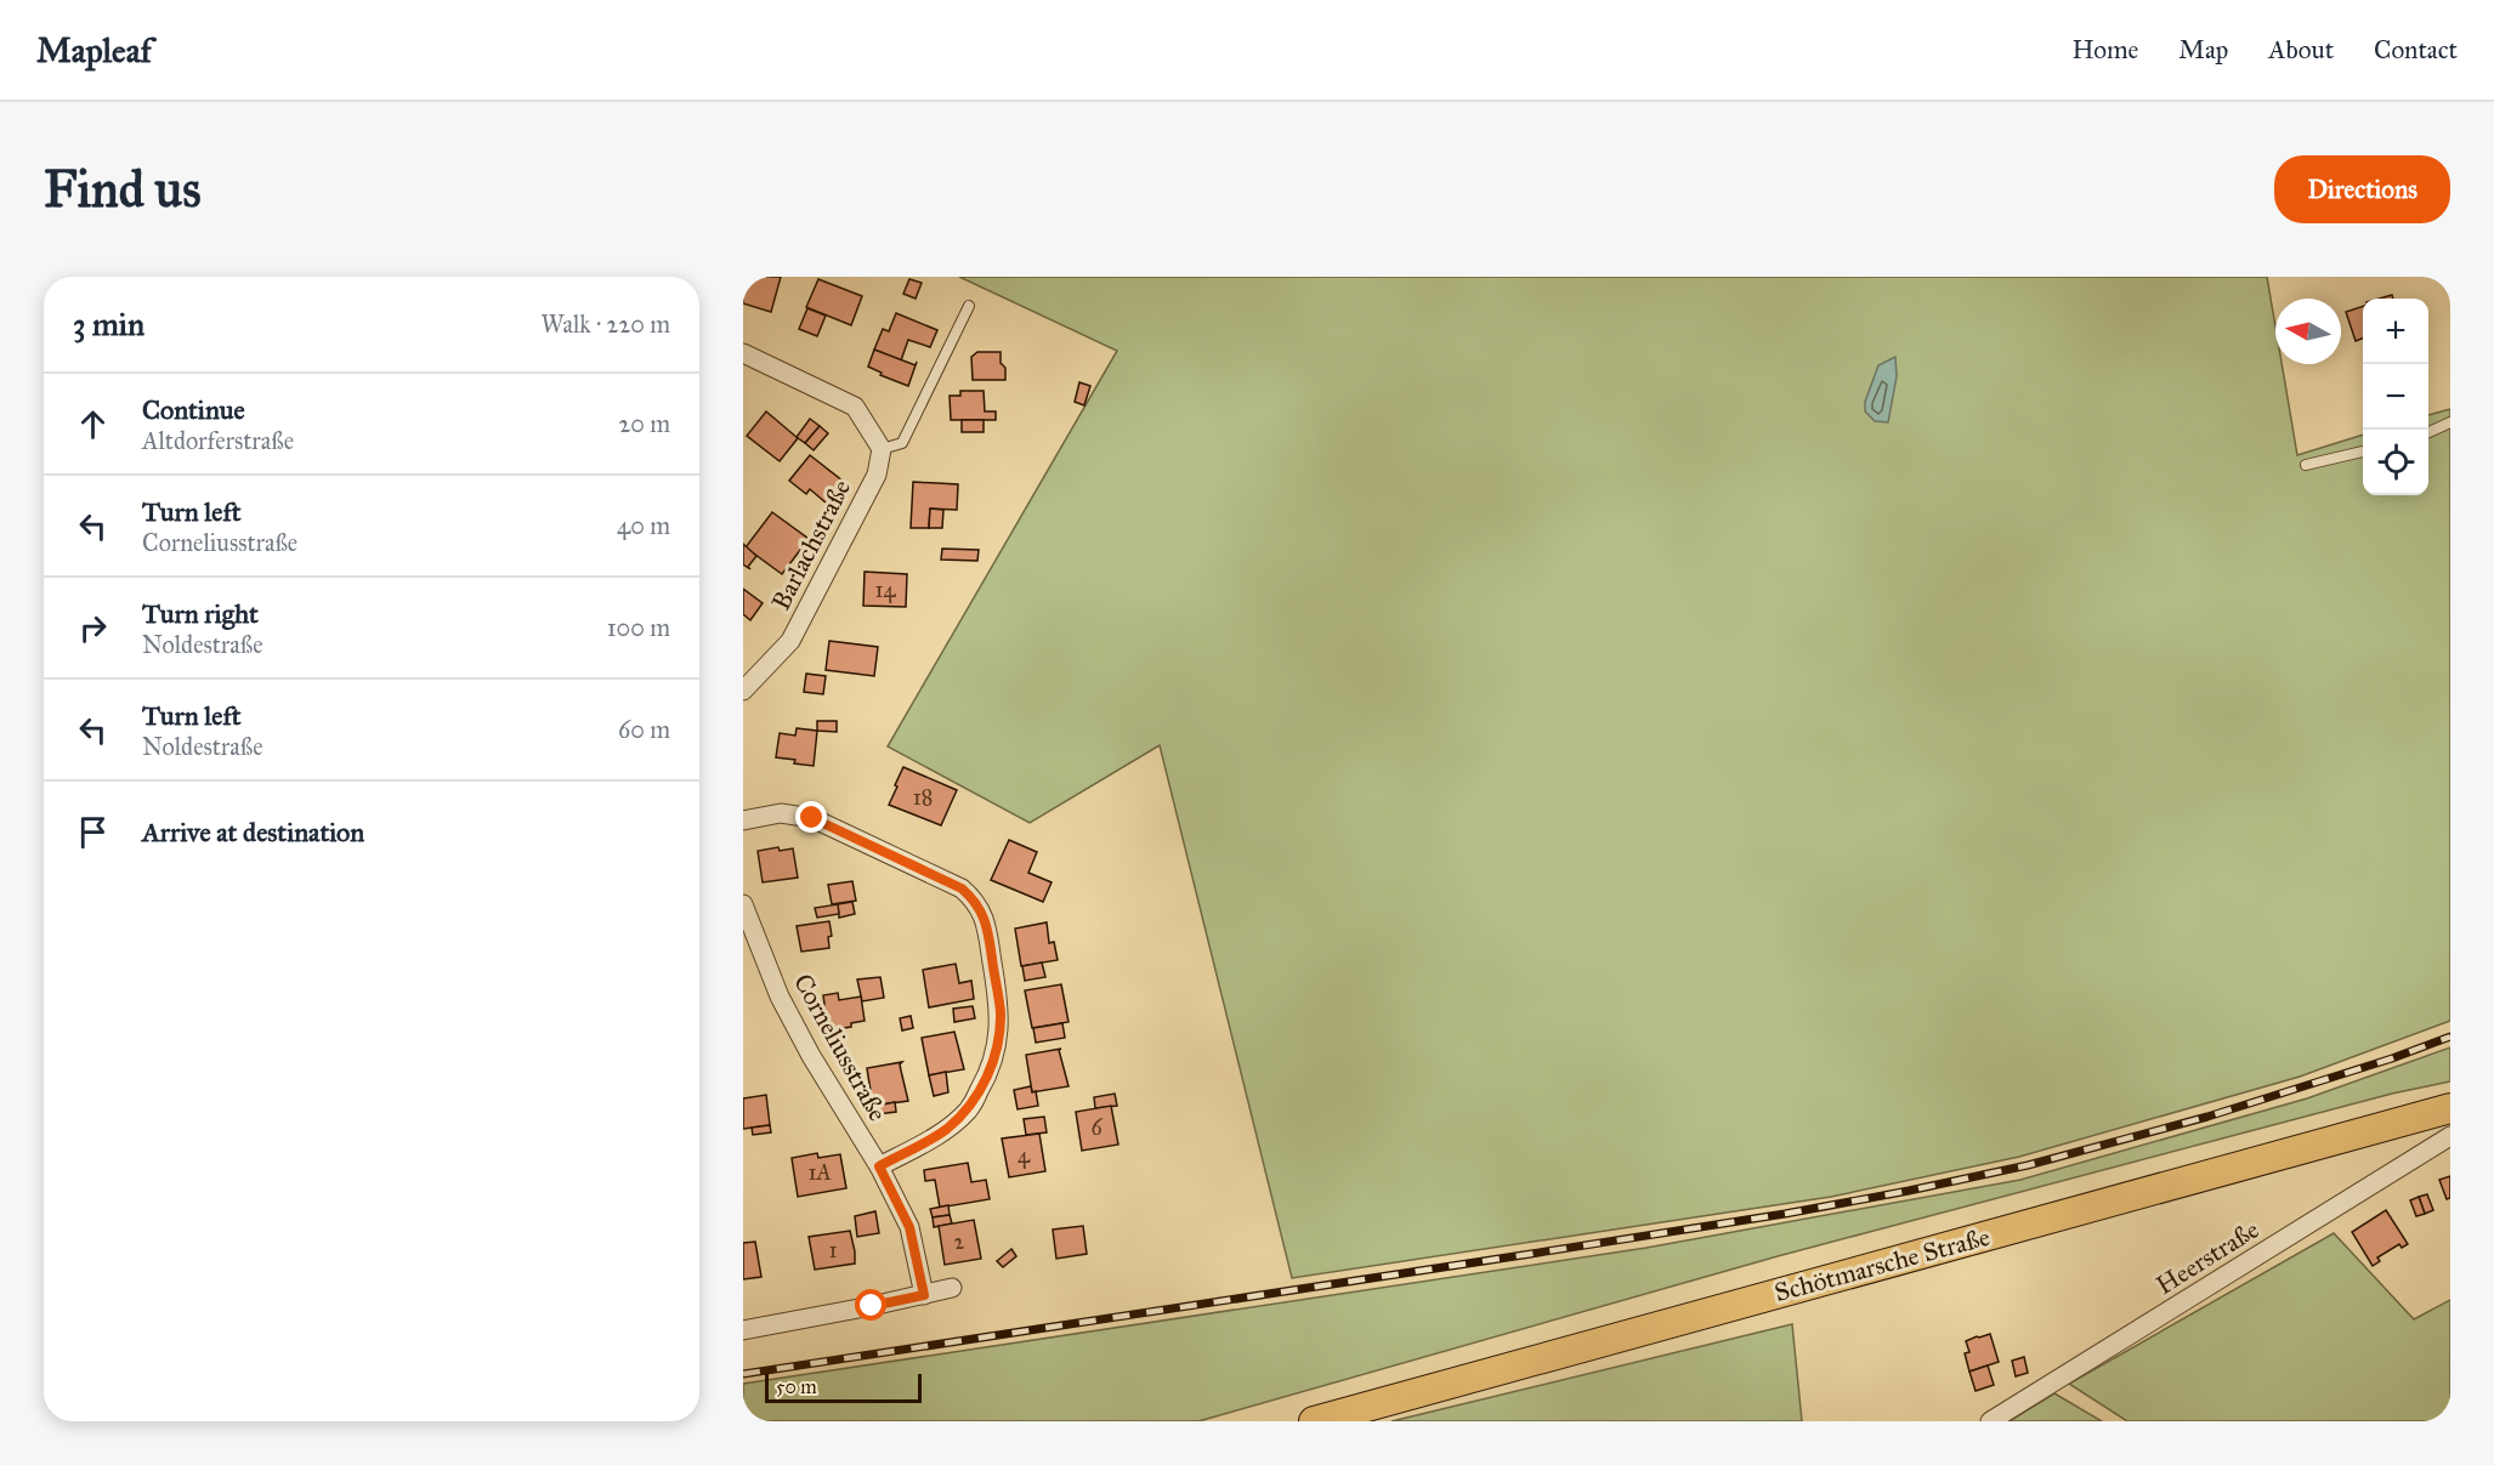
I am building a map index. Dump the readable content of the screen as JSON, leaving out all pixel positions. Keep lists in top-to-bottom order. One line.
{"streets":{"main road":["Schötmarsche Straße"],"street":["Barlachstraße","Corneliusstraße","Heerstraße"]},"house_numbers":["14","18","6","4","1A","2","1"],"scale_bar":"50 m","north":"left","page":{"header":"Mapleaf","nav":["Home","Map","About","Contact"],"buttons":"Directions","title":"Find us","heading":["3 min","Walk · 220 m"],"map_buttons":["+","−"],"list":[["Continue","Altdorferstraße","20 m"],["Turn left","Corneliusstraße","40 m"],["Turn right","Noldestraße","100 m"],["Turn left","Noldestraße","60 m"],"Arrive at destination"],"scale":"50 m"}}
